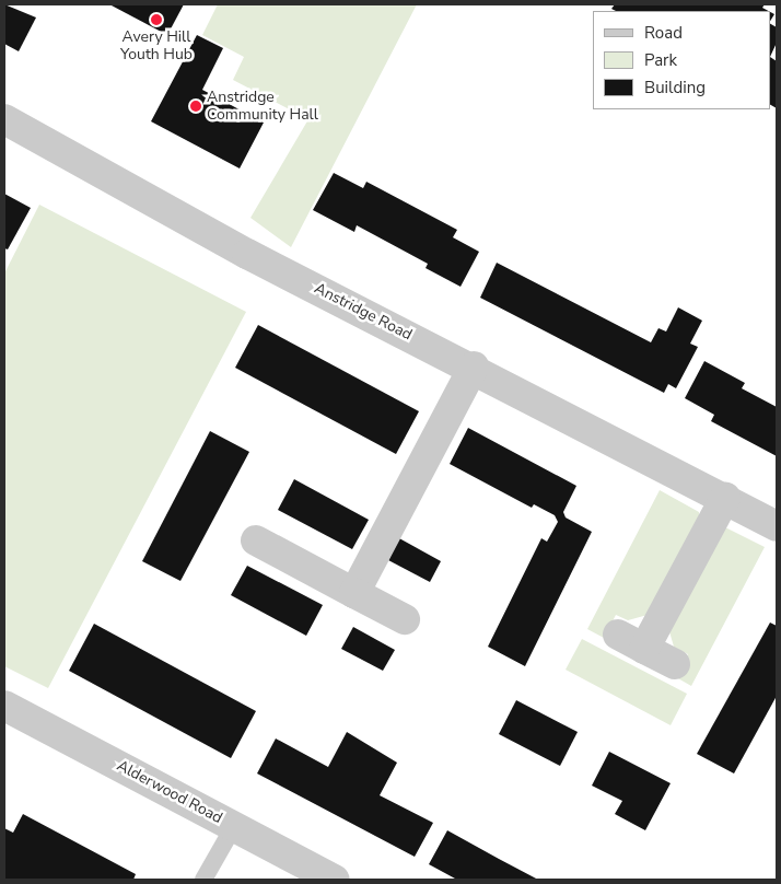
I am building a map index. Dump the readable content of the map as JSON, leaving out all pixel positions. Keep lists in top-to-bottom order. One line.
{"streets":{"street":["Anstridge Road","Alderwood Road"]},"places":["Avery Hill Youth Hub","Anstridge Community Hall"],"legend":["Road","Park","Building"]}
